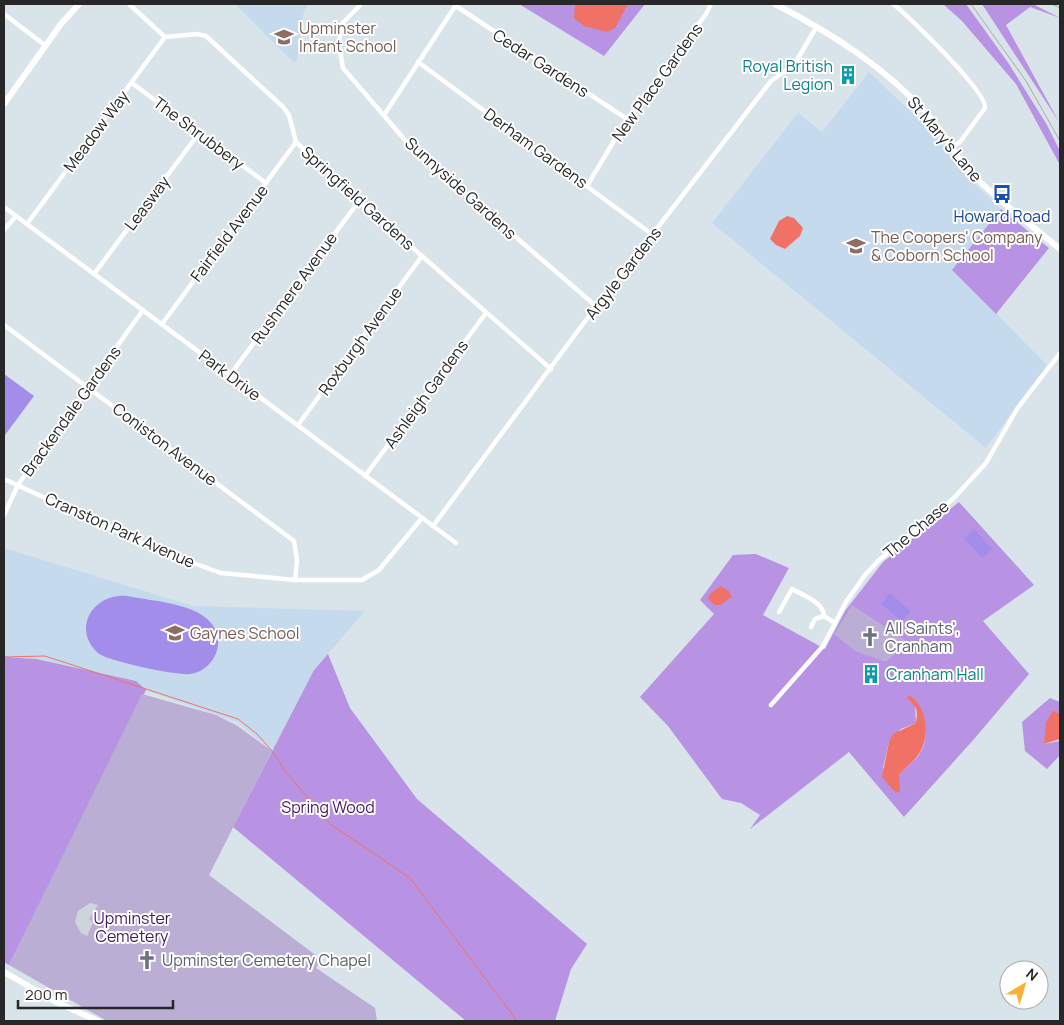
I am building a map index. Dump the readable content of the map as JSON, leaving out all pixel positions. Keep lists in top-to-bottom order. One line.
{"streets":{"main road":["St Mary's Lane"],"street":["Cedar Gardens","New Place Gardens","Meadow Way","The Shrubbery","Derham Gardens","Sunnyside Gardens","Springfield Gardens","Leasway","Fairfield Avenue","Argyle Gardens","Rushmere Avenue","Roxburgh Avenue","Park Drive","Ashleigh Gardens","Brackendale Gardens","Coniston Avenue","The Chase","Cranston Park Avenue"]},"crossings":[["Cedar Gardens","New Place Gardens"],["New Place Gardens","Derham Gardens"],["Meadow Way","The Shrubbery"],["Meadow Way","Springfield Gardens"],["Meadow Way","Park Drive"],["The Shrubbery","Leasway"],["The Shrubbery","Fairfield Avenue"],["St Mary's Lane","Argyle Gardens"],["Derham Gardens","Argyle Gardens"],["Sunnyside Gardens","Argyle Gardens"],["Springfield Gardens","Fairfield Avenue"],["Springfield Gardens","Argyle Gardens"],["Springfield Gardens","Rushmere Avenue"],["Springfield Gardens","Roxburgh Avenue"],["Springfield Gardens","Ashleigh Gardens"],["Leasway","Park Drive"],["Fairfield Avenue","Park Drive"],["Argyle Gardens","Park Drive"],["Rushmere Avenue","Park Drive"],["Roxburgh Avenue","Park Drive"],["Park Drive","Ashleigh Gardens"],["Park Drive","Brackendale Gardens"],["Park Drive","Cranston Park Avenue"],["Brackendale Gardens","Coniston Avenue"],["Brackendale Gardens","Cranston Park Avenue"],["Coniston Avenue","Cranston Park Avenue"]],"parks":["Spring Wood","Upminster Cemetery"],"places":{"school or university":["Upminster Infant School","The Coopers' Company & Coborn School","Gaynes School"],"building":["Royal British Legion","Cranham Hall"],"bus stop":["Howard Road"],"church":["All Saints', Cranham","Upminster Cemetery Chapel"]},"scale_bar":"200 m","north":"top right"}
